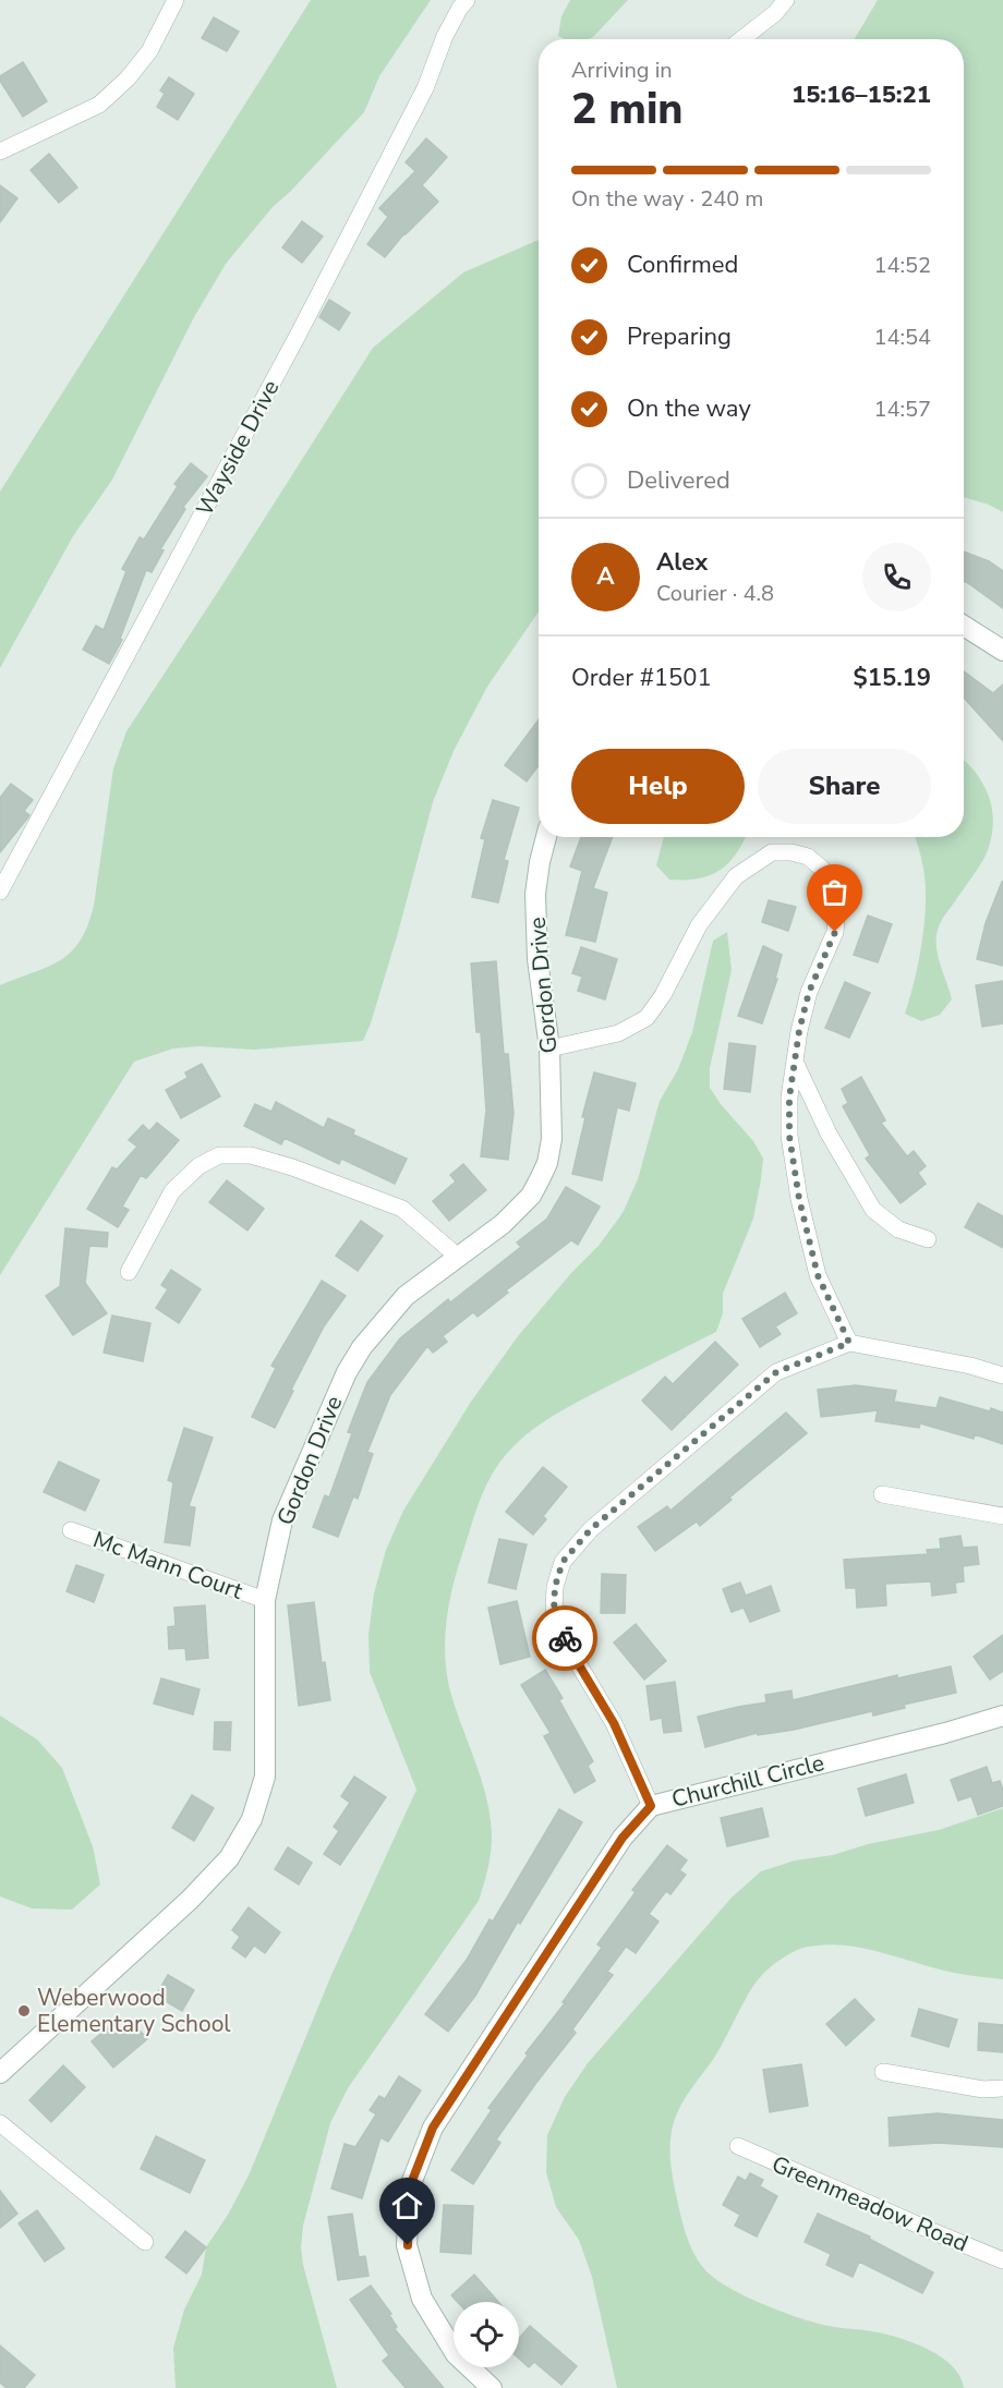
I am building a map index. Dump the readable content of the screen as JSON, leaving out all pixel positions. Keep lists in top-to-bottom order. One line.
{"streets":{"street":["Wayside Drive","Gordon Drive","Mc Mann Court","Churchill Circle","Greenmeadow Road"]},"crossings":[["Gordon Drive","Mc Mann Court"]],"places":["Weberwood Elementary School"],"page":{"heading":["2 min","Arriving in","15:16–15:21"],"panel":["Alex","Courier · 4.8","Order #1501","$15.19"],"bar":"On the way · 240 m","list":[["Confirmed","14:52"],["Preparing","14:54"],["On the way","14:57"],"Delivered"],"round":"A","buttons":["Help","Share"]}}
